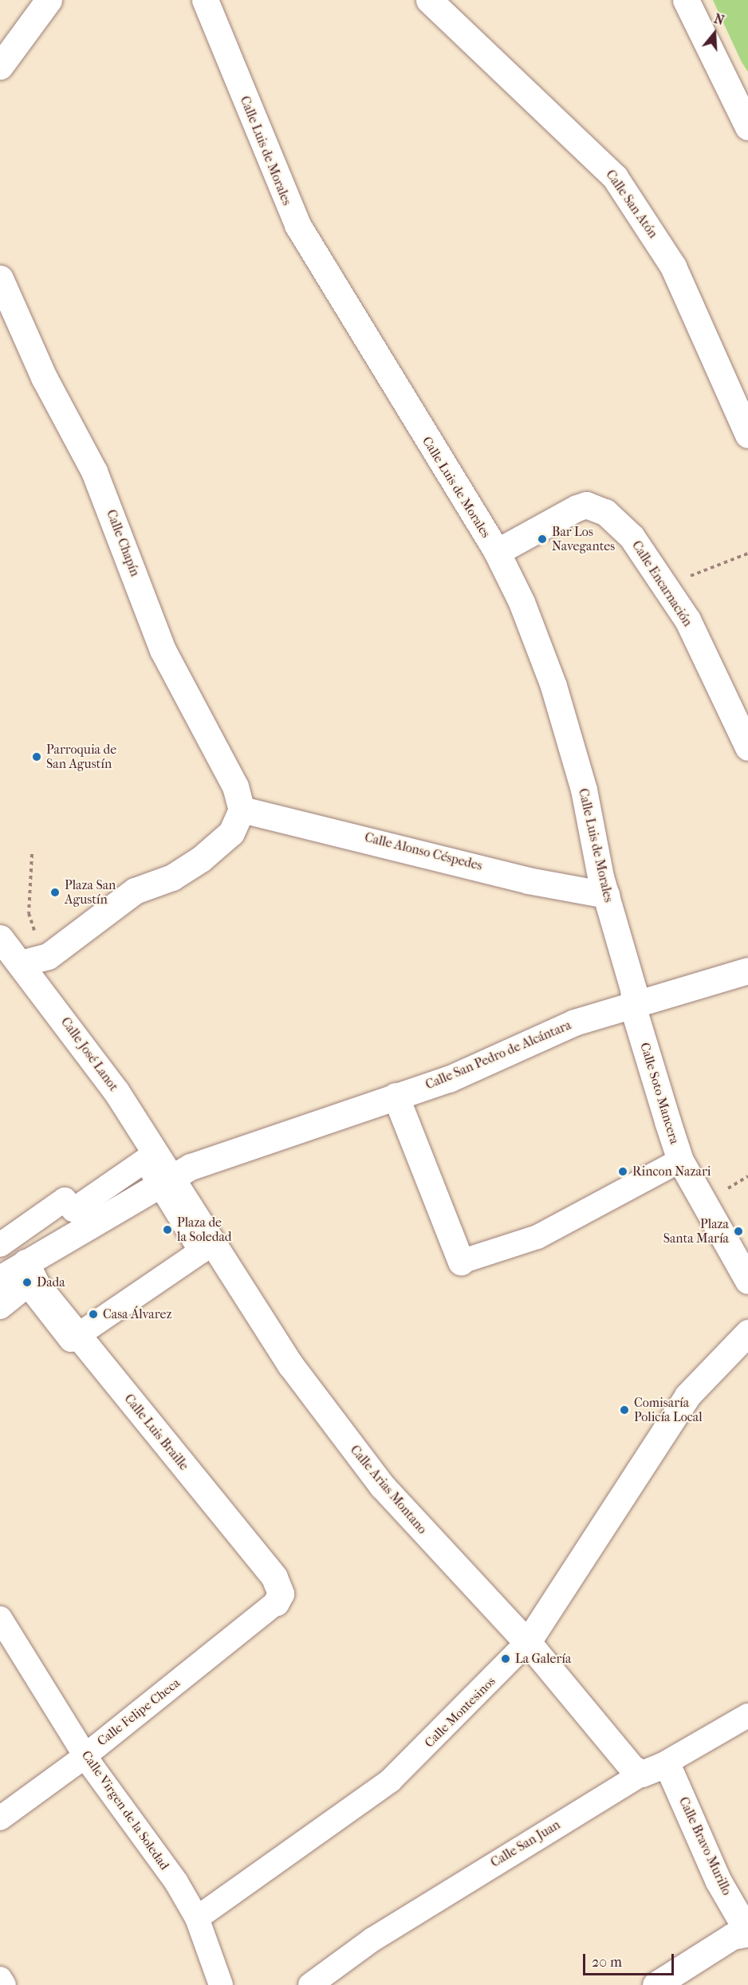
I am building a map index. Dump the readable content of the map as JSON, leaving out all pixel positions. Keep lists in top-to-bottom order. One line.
{"streets":{"street":["Calle Luis de Morales","Calle San Atón","Calle Chapín","Calle Encarnación","Calle Alonso Céspedes","Calle José Lanot","Calle San Pedro de Alcántara","Calle Soto Mancera","Calle Luis Braille","Calle Arias Montano","Calle Felipe Checa","Calle Montesinos","Calle Virgen de la Soledad","Calle San Juan","Calle Bravo Murillo"]},"crossings":[["Calle Luis de Morales","Calle Encarnación"],["Calle Luis de Morales","Calle Alonso Céspedes"],["Calle Luis de Morales","Calle San Pedro de Alcántara"],["Calle Luis de Morales","Calle Soto Mancera"],["Calle Chapín","Calle Alonso Céspedes"],["Calle José Lanot","Calle San Pedro de Alcántara"],["Calle José Lanot","Calle Arias Montano"],["Calle San Pedro de Alcántara","Calle Soto Mancera"],["Calle San Pedro de Alcántara","Calle Arias Montano"],["Calle Luis Braille","Calle Felipe Checa"],["Calle Arias Montano","Calle Montesinos"],["Calle Arias Montano","Calle San Juan"],["Calle Arias Montano","Calle Bravo Murillo"],["Calle Felipe Checa","Calle Virgen de la Soledad"],["Calle Montesinos","Calle Virgen de la Soledad"],["Calle San Juan","Calle Bravo Murillo"]],"places":["Bar Los Navegantes","Parroquia de San Agustín","Plaza San Agustín","Rincon Nazari","Plaza de la Soledad","Plaza Santa María","Dada","Casa Álvarez","Comisaría Policía Local","La Galería"],"scale_bar":"20 m","north":"top"}
